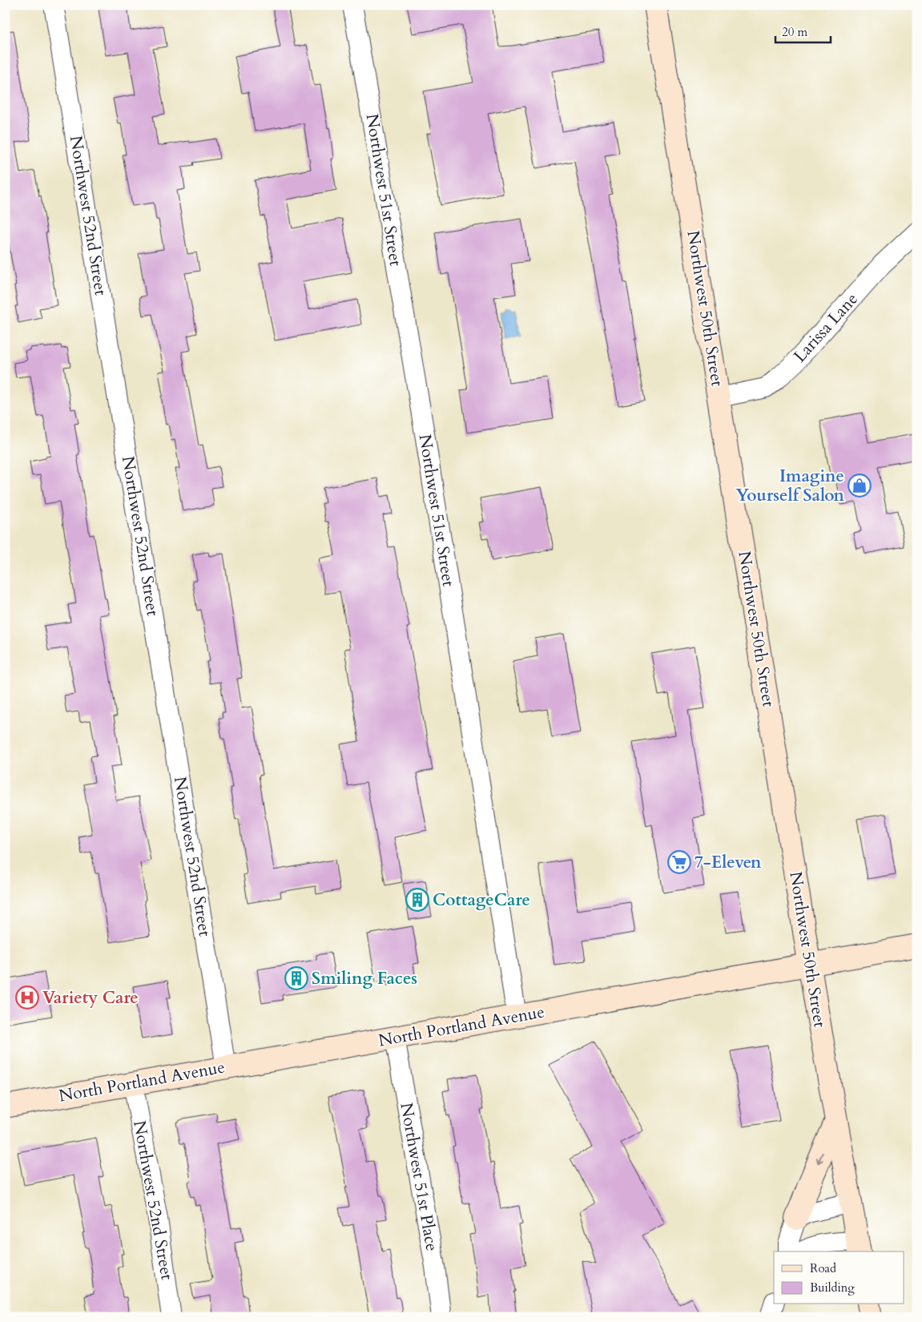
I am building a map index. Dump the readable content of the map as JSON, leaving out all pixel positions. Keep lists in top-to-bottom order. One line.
{"streets":{"main road":["Northwest 50th Street","North Portland Avenue"],"street":["Northwest 51st Street","Northwest 52nd Street","Larissa Lane","Northwest 51st Place"]},"crossings":[["Northwest 51st Street","North Portland Avenue"],["Northwest 52nd Street","North Portland Avenue"],["Northwest 50th Street","Larissa Lane"],["Northwest 50th Street","North Portland Avenue"],["North Portland Avenue","Northwest 51st Place"]],"places":{"shop":["Imagine Yourself Salon"],"supermarket":["7-Eleven"],"building":["CottageCare","Smiling Faces"],"hospital":["Variety Care"]},"legend":["Road","Building"],"scale_bar":"20 m"}
